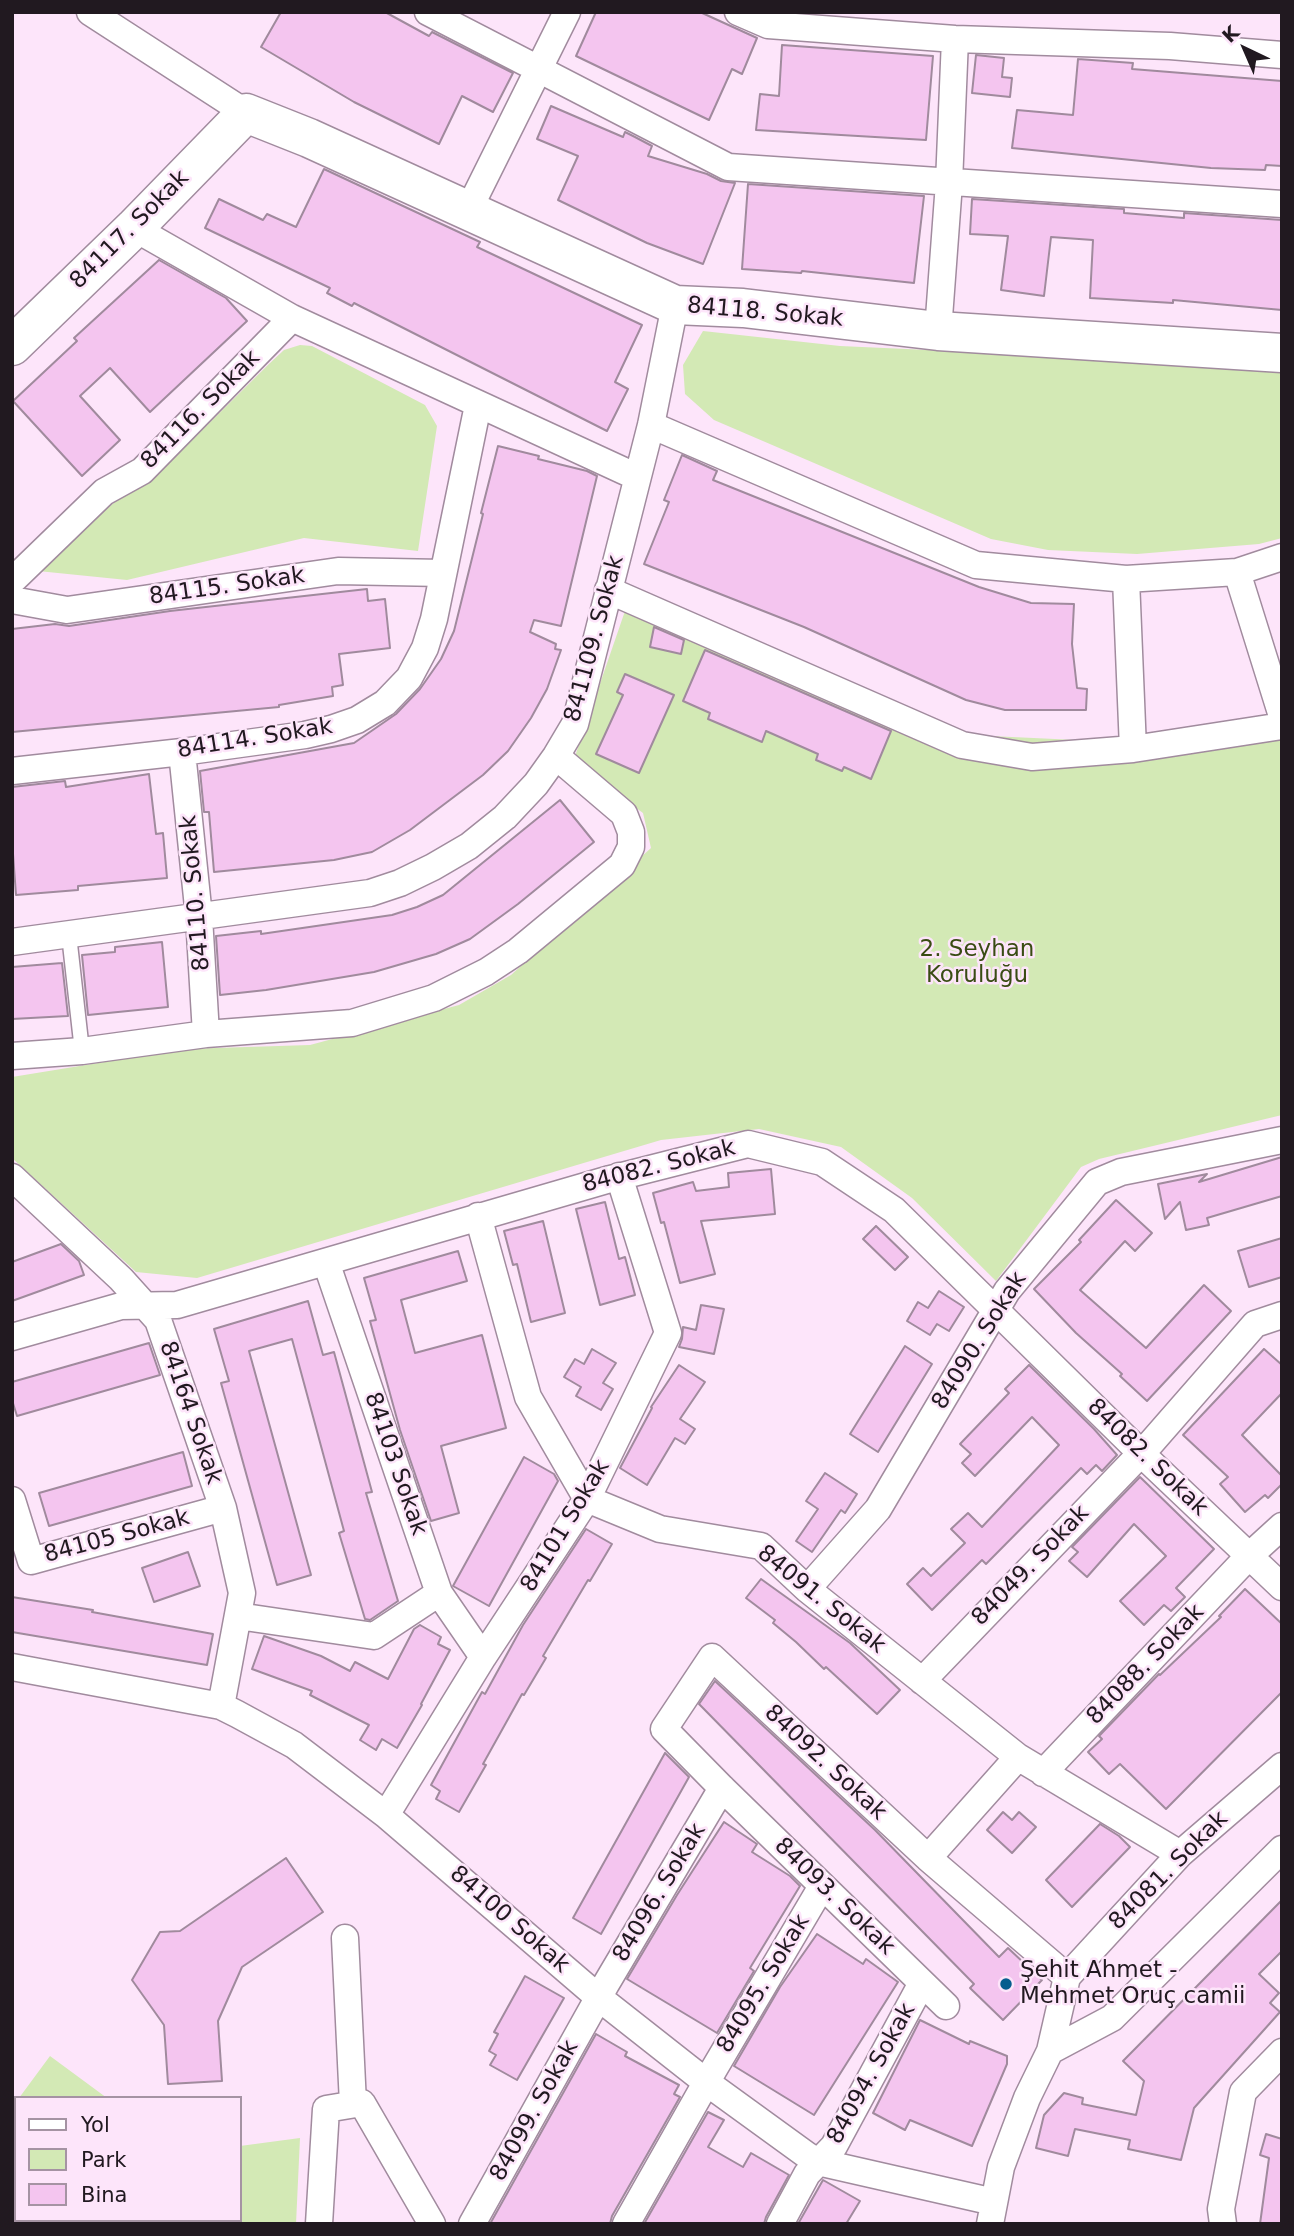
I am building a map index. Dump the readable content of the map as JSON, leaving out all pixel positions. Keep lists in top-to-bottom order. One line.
{"streets":{"main road":["84117. Sokak","84118. Sokak"],"street":["84116. Sokak","84115. Sokak","841109. Sokak","84114. Sokak","84110. Sokak","84082. Sokak","84090. Sokak","84164 Sokak","84103 Sokak","84101 Sokak","84105 Sokak","84049. Sokak","84091. Sokak","84088. Sokak","84092. Sokak","84081. Sokak","84096. Sokak","84093. Sokak","84100 Sokak","84095. Sokak","84094. Sokak","84099. Sokak"]},"crossings":[["84117. Sokak","84118. Sokak"],["84118. Sokak","841109. Sokak"],["84115. Sokak","84114. Sokak"],["841109. Sokak","84110. Sokak"],["84114. Sokak","84110. Sokak"],["84082. Sokak","84090. Sokak"],["84082. Sokak","84164 Sokak"],["84082. Sokak","84103 Sokak"],["84082. Sokak","84101 Sokak"],["84082. Sokak","84049. Sokak"],["84082. Sokak","84088. Sokak"],["84090. Sokak","84091. Sokak"],["84164 Sokak","84105 Sokak"],["84164 Sokak","84100 Sokak"],["84103 Sokak","84101 Sokak"],["84101 Sokak","84091. Sokak"],["84101 Sokak","84100 Sokak"],["84049. Sokak","84091. Sokak"],["84091. Sokak","84088. Sokak"],["84091. Sokak","84081. Sokak"],["84092. Sokak","84081. Sokak"],["84092. Sokak","84096. Sokak"],["84092. Sokak","84093. Sokak"],["84081. Sokak","84100 Sokak"],["84096. Sokak","84093. Sokak"],["84096. Sokak","84100 Sokak"],["84096. Sokak","84099. Sokak"],["84093. Sokak","84095. Sokak"],["84093. Sokak","84094. Sokak"],["84100 Sokak","84095. Sokak"],["84100 Sokak","84094. Sokak"],["84100 Sokak","84099. Sokak"]],"parks":["2. Seyhan Koruluğu"],"places":["Şehit Ahmet - Mehmet Oruç camii"],"legend":["Yol","Park","Bina"],"north":"top left"}
